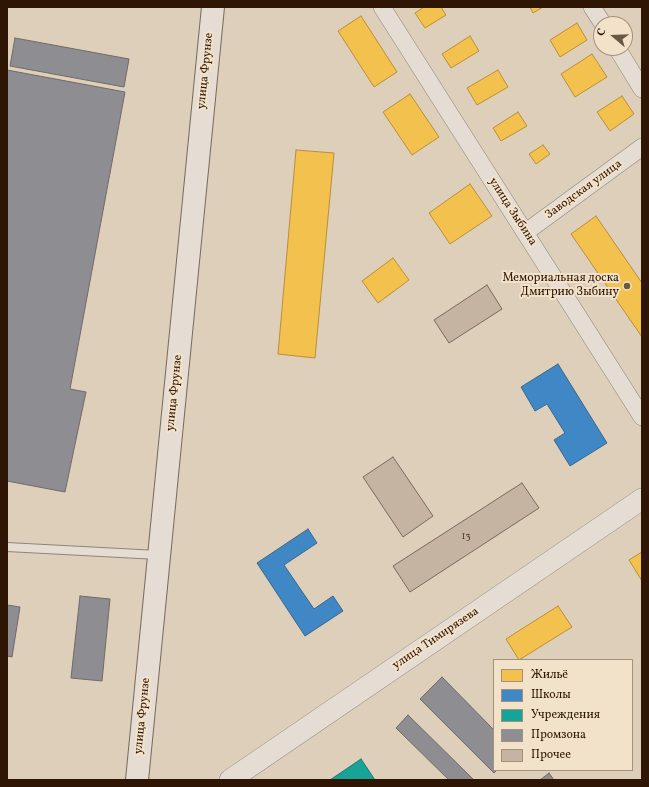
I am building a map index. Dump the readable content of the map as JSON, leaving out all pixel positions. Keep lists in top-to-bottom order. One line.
{"streets":{"main road":["улица Фрунзе"],"street":["Заводская улица","улица Зыбина","улица Тимирязева"]},"crossings":[["Заводская улица","улица Зыбина"]],"places":["Мемориальная доска Дмитрию Зыбину"],"house_numbers":["13"],"legend":["Жильё","Школы","Учреждения","Промзона","Прочее"],"north":"left"}
